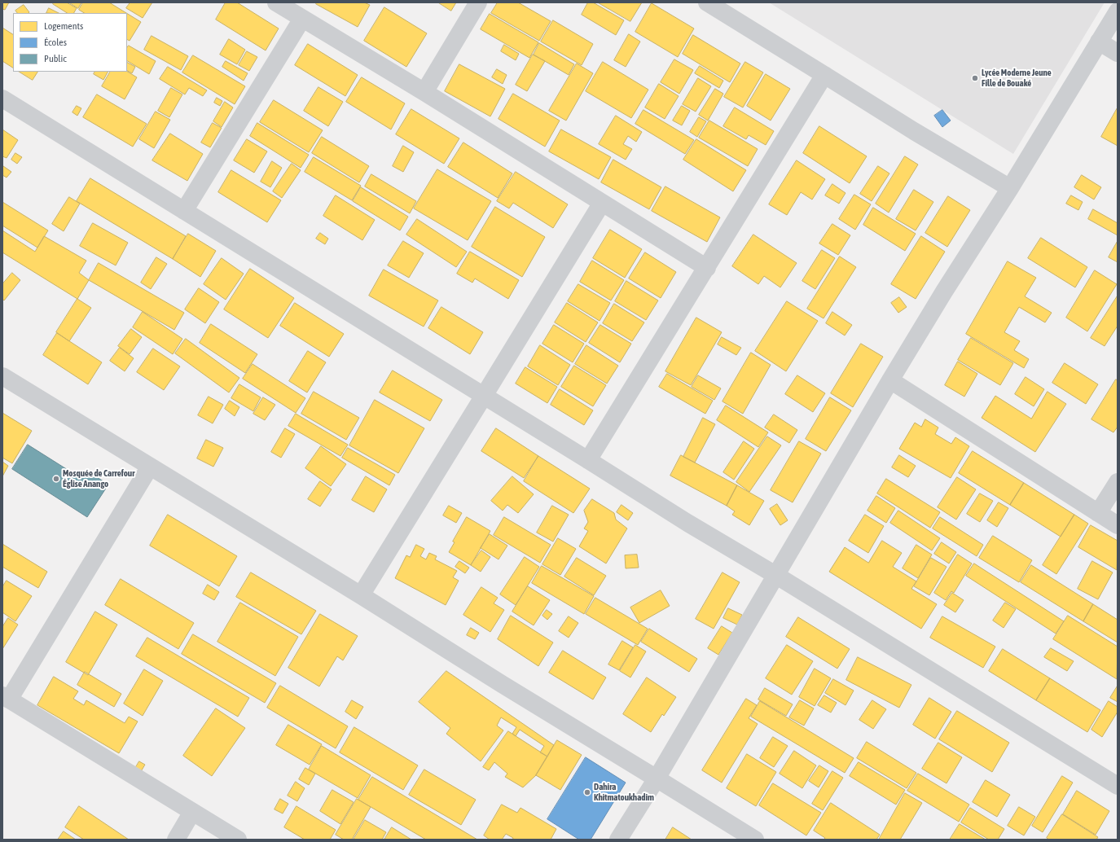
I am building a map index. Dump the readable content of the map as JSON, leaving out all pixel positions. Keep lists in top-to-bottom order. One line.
{"places":["Lycée Moderne Jeune Fille de Bouaké","Mosquée de Carrefour Église Anango","Dahira Khitmatoukhadim"],"legend":["Logements","Écoles","Public"]}
